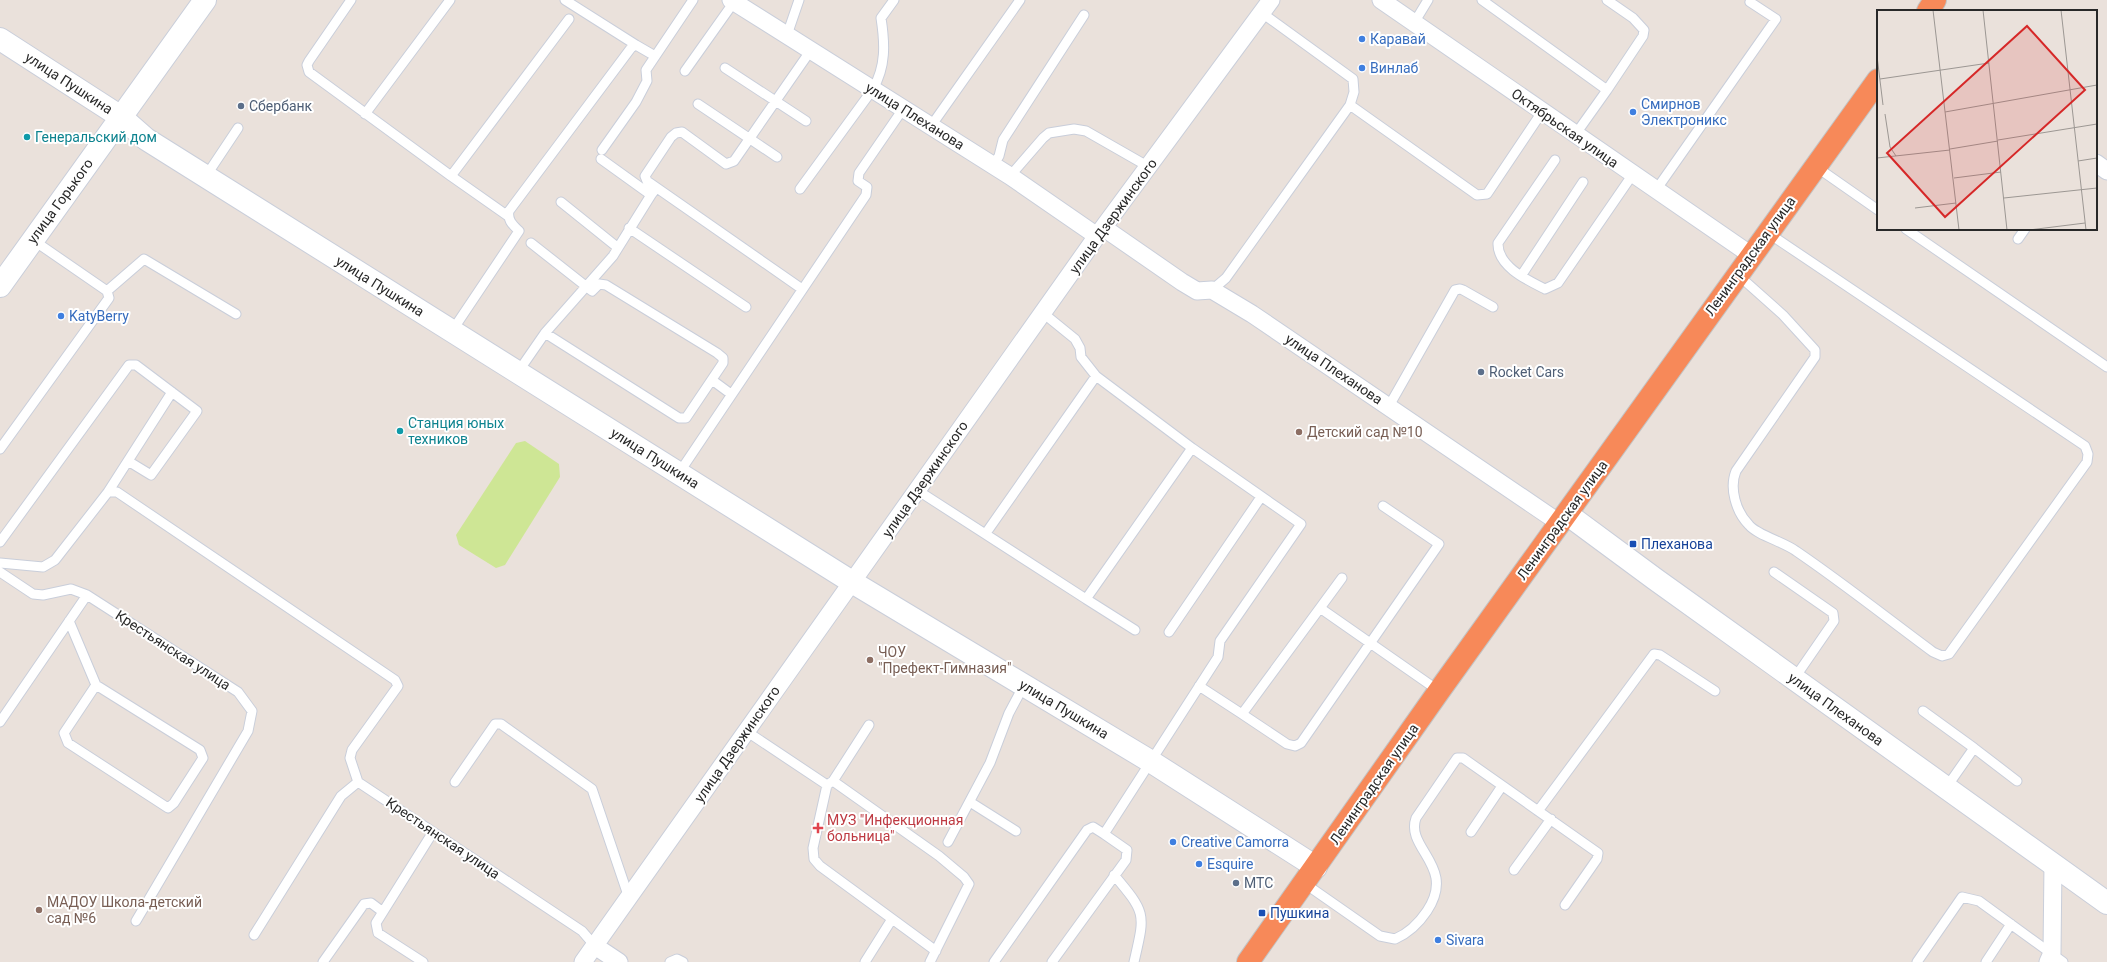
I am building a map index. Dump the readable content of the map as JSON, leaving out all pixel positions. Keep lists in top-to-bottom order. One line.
{"streets":{"highway":["Ленинградская улица"],"main road":["улица Пушкина","улица Плеханова","улица Горького"],"street":["Октябрьская улица","улица Дзержинского","Крестьянская улица"]},"crossings":[["улица Пушкина","улица Горького"],["улица Пушкина","улица Дзержинского"],["улица Пушкина","Ленинградская улица"],["улица Плеханова","улица Дзержинского"],["улица Плеханова","Ленинградская улица"],["Октябрьская улица","Ленинградская улица"],["улица Дзержинского","Крестьянская улица"]],"places":{"other":["Каравай","Винлаб","Сбербанк","Смирнов Электроникс","Генеральский дом","KatyBerry","Rocket Cars","Станция юных техников","Детский сад №10","ЧОУ \"Префект-Гимназия\"","Creative Camorra","Esquire","МТС","МАДОУ Школа-детский сад №6","Sivara"],"transit":["Плеханова","Пушкина"],"health":["МУЗ \"Инфекционная больница\""]}}
